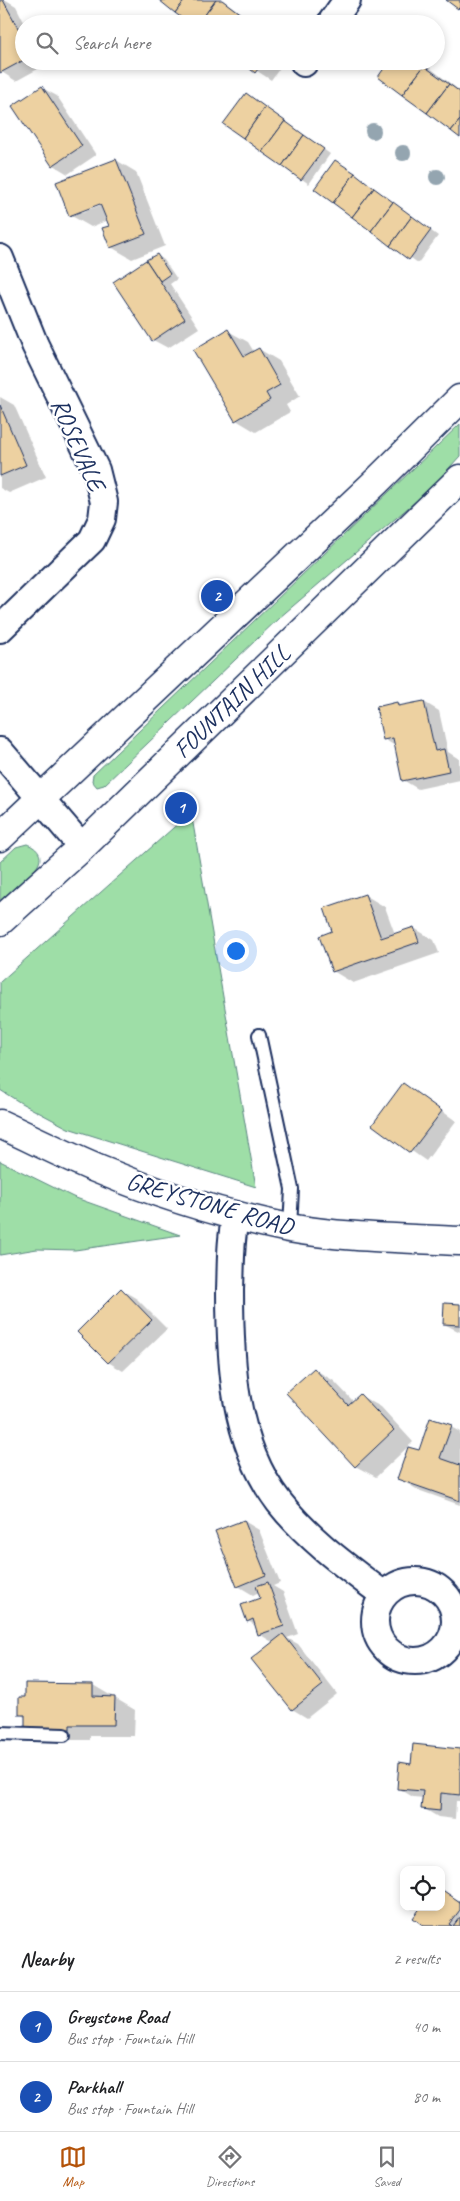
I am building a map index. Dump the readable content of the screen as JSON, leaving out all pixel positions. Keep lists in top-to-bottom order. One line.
{"streets":{"street":["ROSEVALE","FOUNTAIN HILL","GREYSTONE ROAD"]},"page":{"search":"Search here","pins":["2","1"],"heading":["Nearby","2 results"],"list":[{"mark":"1","name":"Greystone Road","note":"Bus stop · Fountain Hill","value":"40 m"},{"mark":"2","name":"Parkhall","note":"Bus stop · Fountain Hill","value":"80 m"}],"nav":["Map","Directions","Saved"]}}
